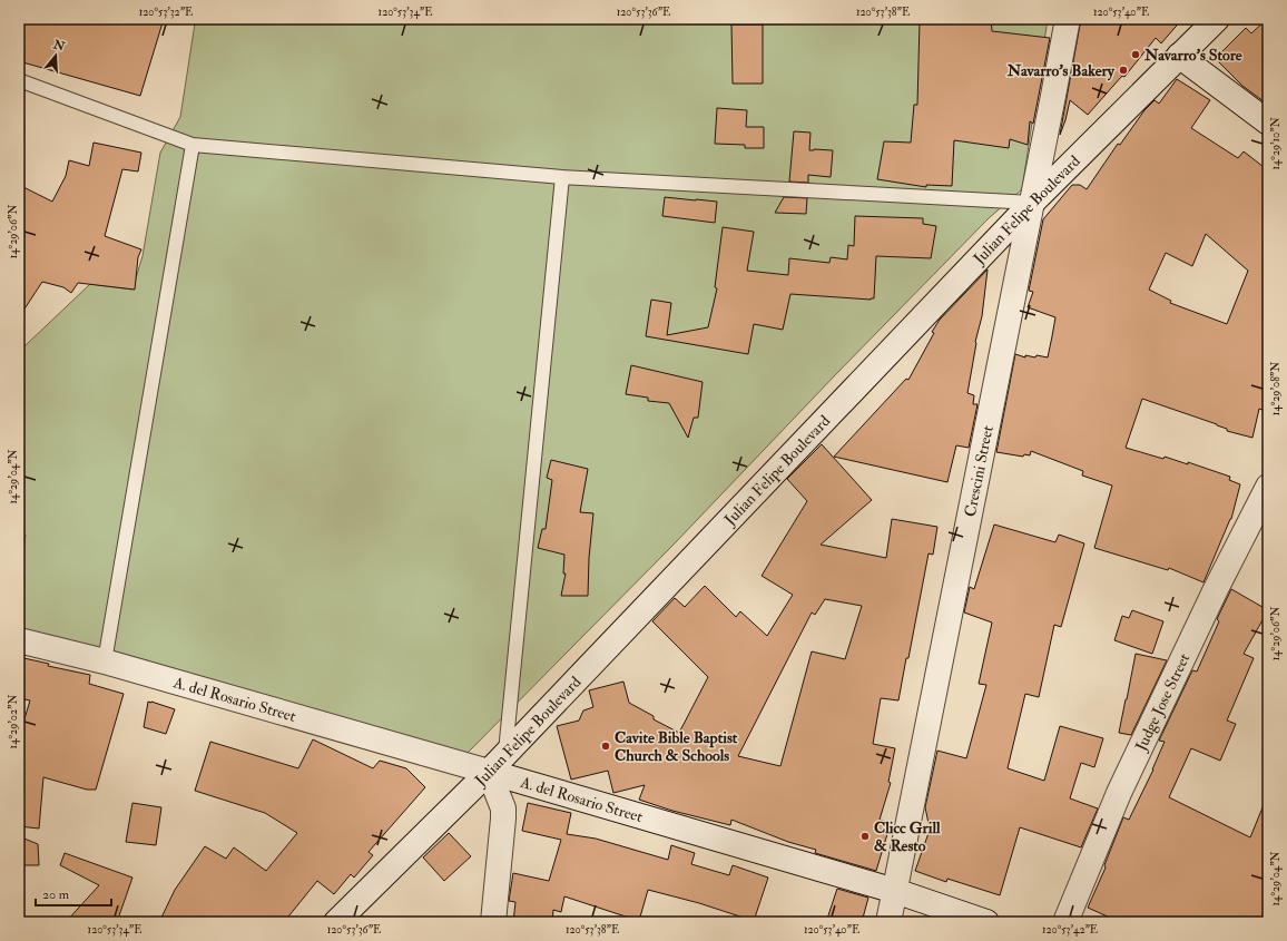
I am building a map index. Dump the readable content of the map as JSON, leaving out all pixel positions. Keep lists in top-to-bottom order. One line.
{"streets":{"street":["Julian Felipe Boulevard","Crescini Street","A. del Rosario Street","Judge Jose Street"]},"crossings":[["Julian Felipe Boulevard","Crescini Street"],["Julian Felipe Boulevard","A. del Rosario Street"],["Crescini Street","A. del Rosario Street"]],"places":["Navarro's Store","Navarro's Bakery","Cavite Bible Baptist Church & Schools","Clicc Grill & Resto"],"scale_bar":"20 m","north":"top","coordinates":["120°53'32\"E","120°53'34\"E","120°53'36\"E","120°53'38\"E","120°53'40\"E","14°29'10\"N","14°29'06\"N","14°29'08\"N","14°29'04\"N","14°29'02\"N","120°53'42\"E"]}
